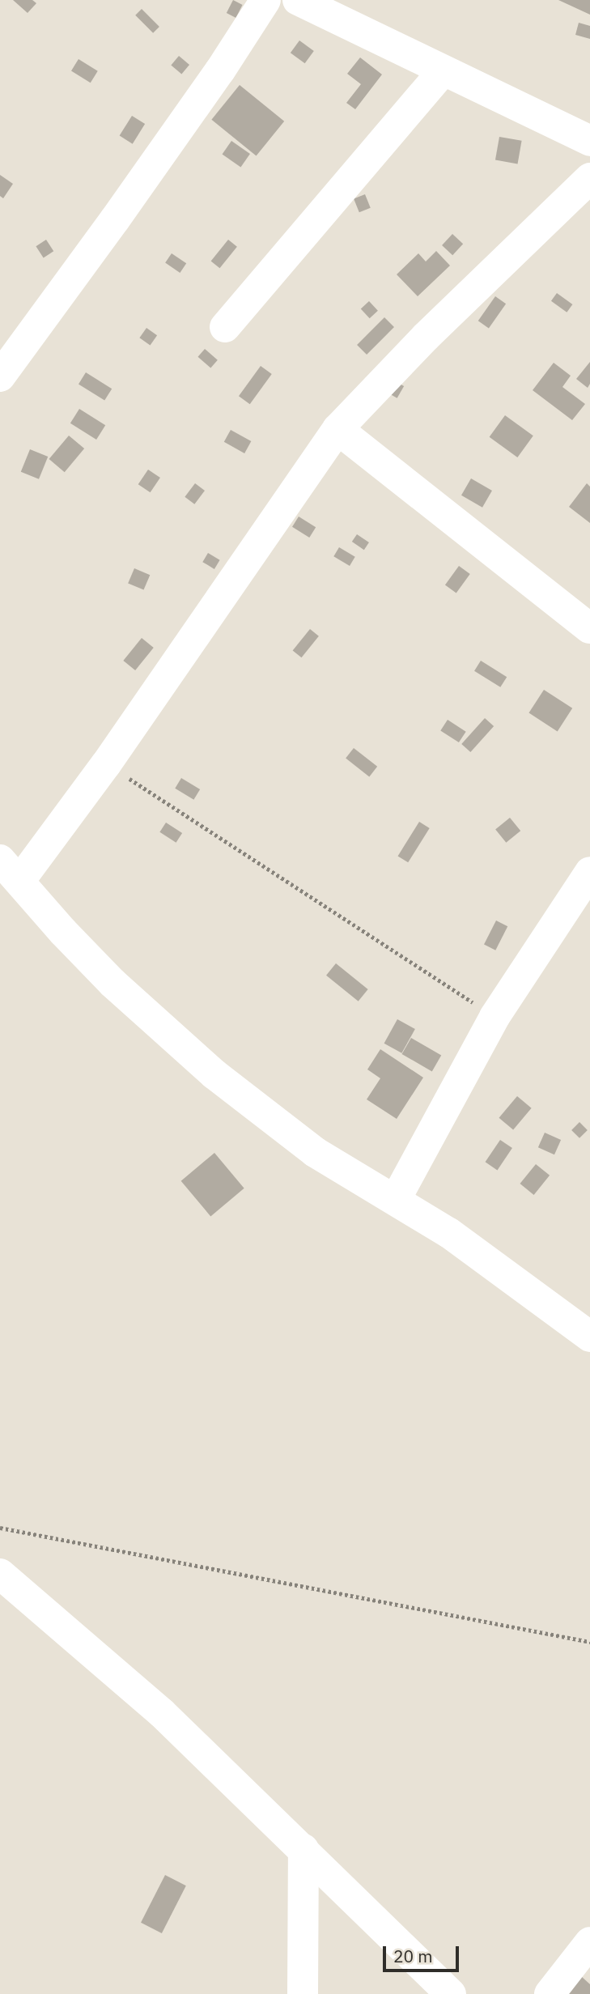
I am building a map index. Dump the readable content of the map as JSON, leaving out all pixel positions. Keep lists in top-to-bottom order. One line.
{"scale_bar":"20 m"}
